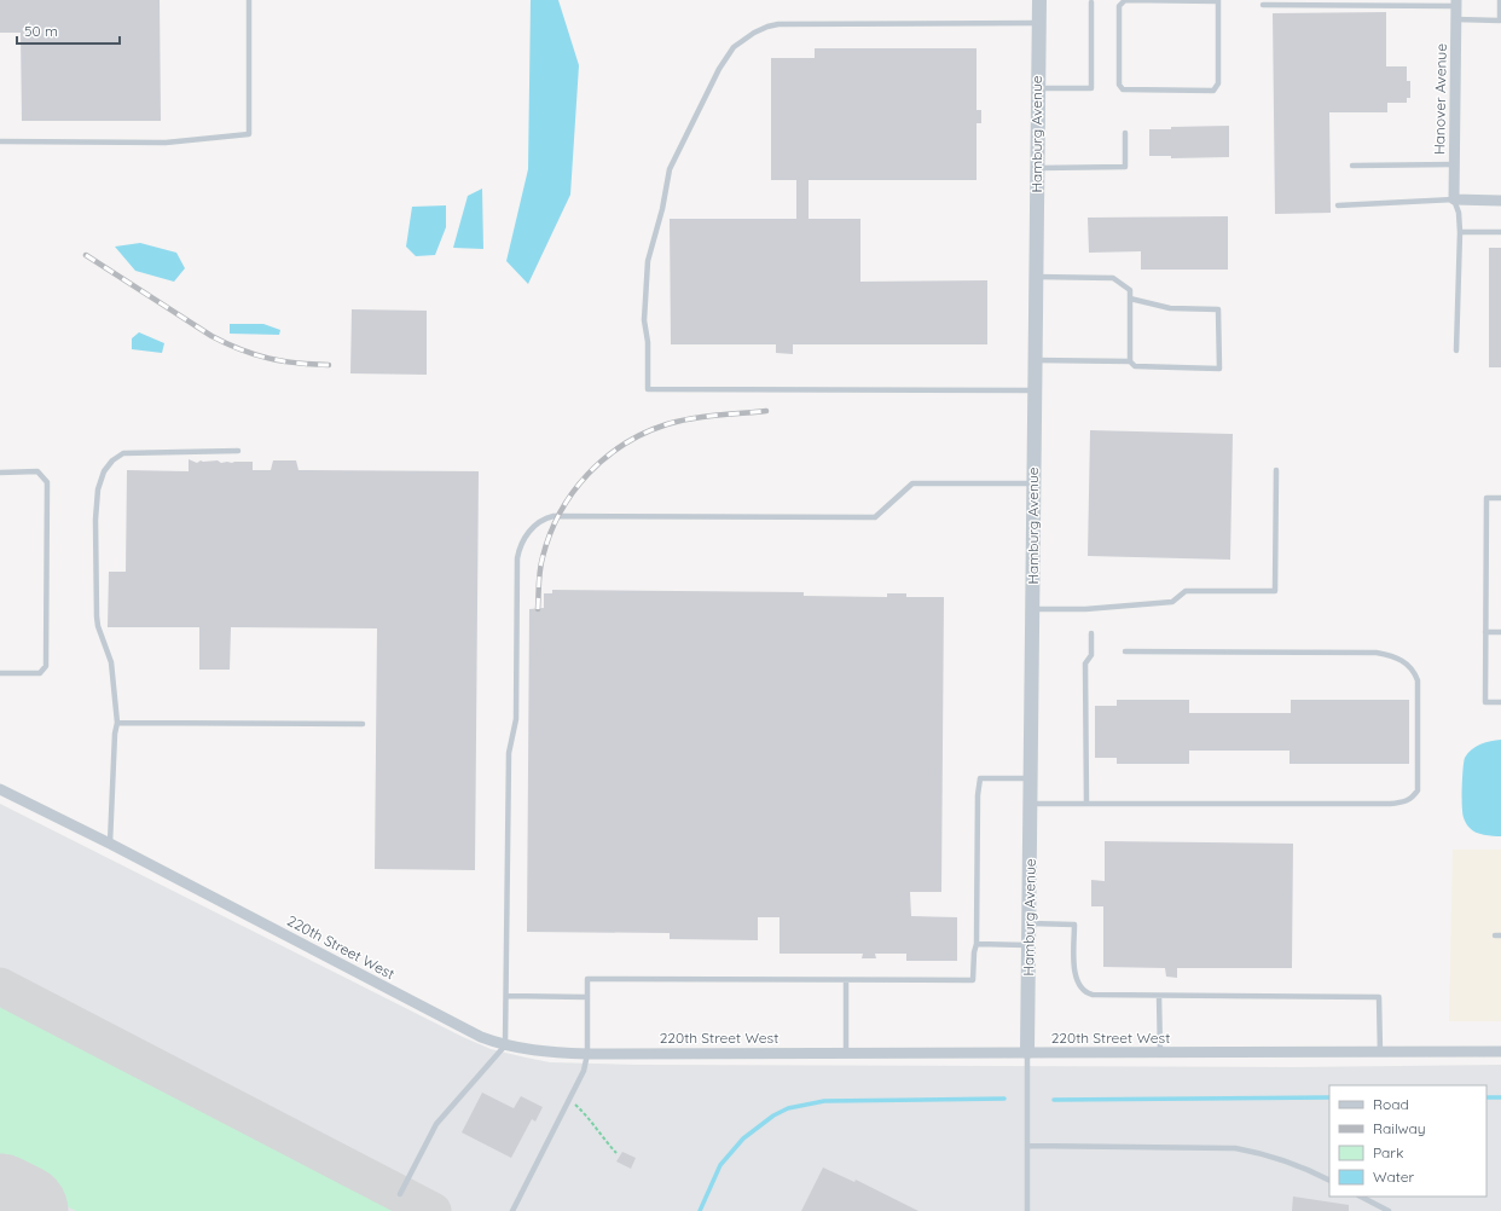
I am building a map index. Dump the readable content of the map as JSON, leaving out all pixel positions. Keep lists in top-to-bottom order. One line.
{"streets":{"street":["Hanover Avenue","Hamburg Avenue","220th Street West"]},"crossings":[["Hamburg Avenue","220th Street West"]],"legend":["Road","Railway","Park","Water"],"scale_bar":"50 m"}
